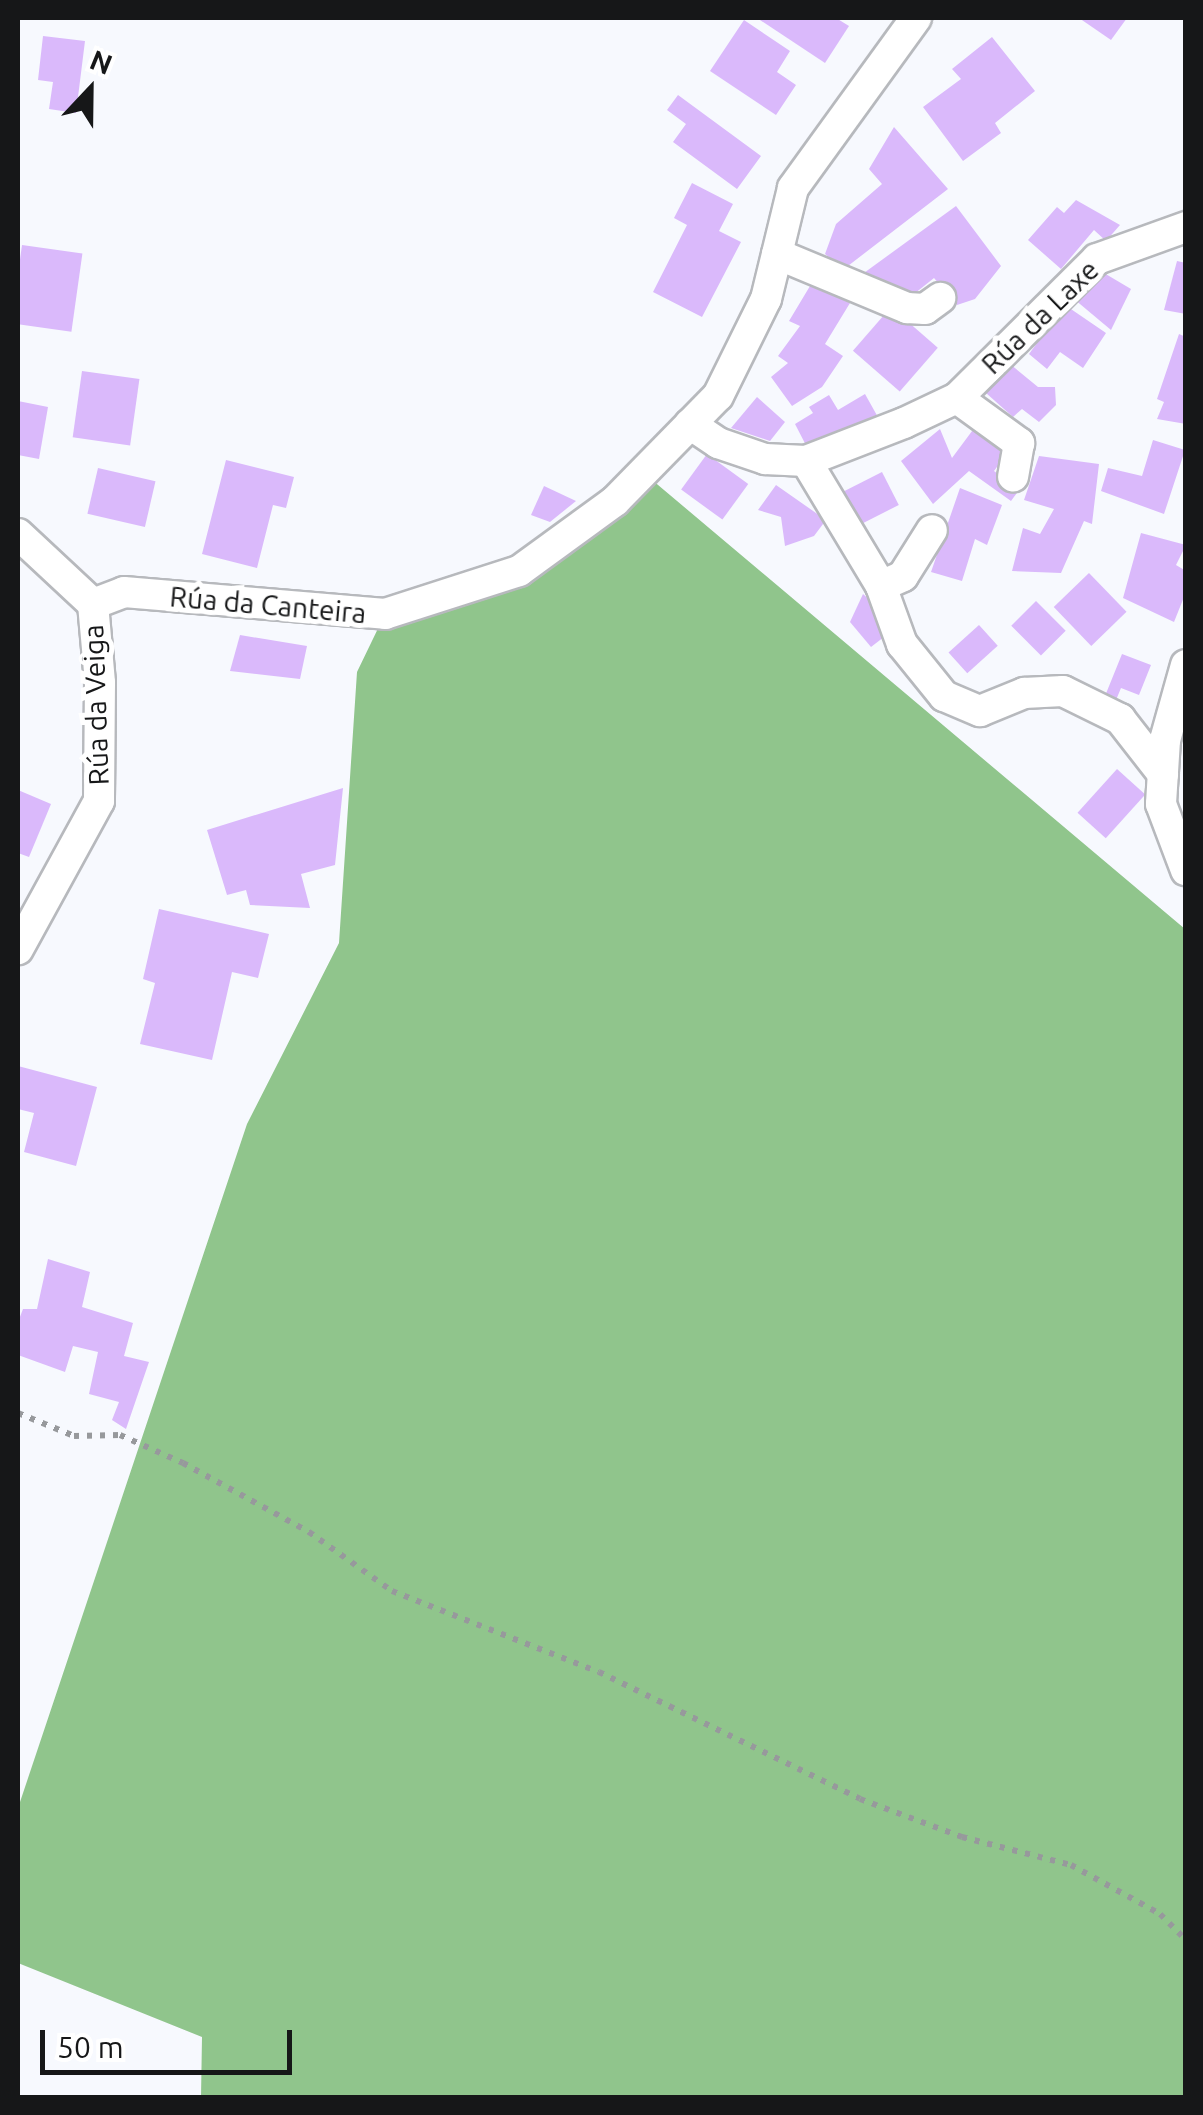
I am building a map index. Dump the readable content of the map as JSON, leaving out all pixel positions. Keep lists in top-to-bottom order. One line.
{"streets":{"street":["Rúa da Laxe","Rúa da Canteira","Rúa da Veiga"]},"crossings":[["Rúa da Laxe","Rúa da Canteira"],["Rúa da Canteira","Rúa da Veiga"]],"scale_bar":"50 m","north":"top"}
